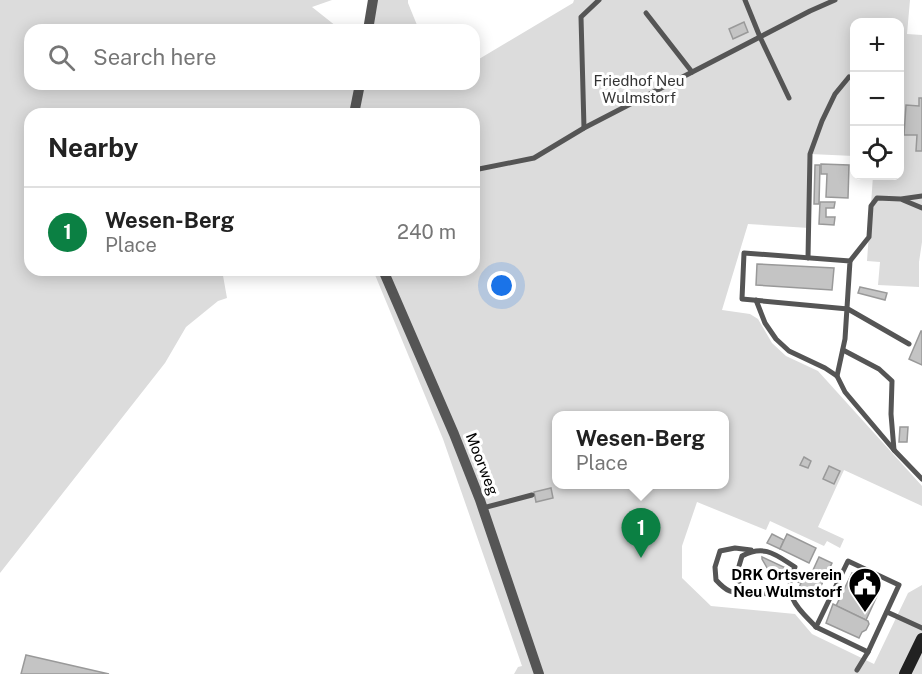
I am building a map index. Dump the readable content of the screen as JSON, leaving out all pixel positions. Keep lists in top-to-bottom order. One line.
{"streets":{"street":["Moorweg"]},"parks":["Friedhof Neu Wulmstorf"],"places":{"public building":["DRK Ortsverein Neu Wulmstorf"]},"page":{"map_buttons":["+","−"],"search":"Search here","heading":"Nearby","list":[{"mark":"1","name":"Wesen-Berg","note":"Place","value":"240 m"}],"popup":["Wesen-Berg","Place"],"pins":"1"}}
